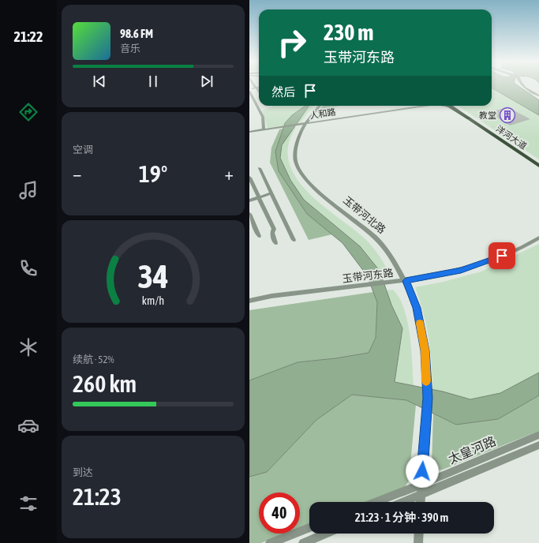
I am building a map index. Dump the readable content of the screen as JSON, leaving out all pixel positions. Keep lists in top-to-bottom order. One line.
{"streets":{"main road":["洋河大道"],"street":["人和路","玉带河北路","玉带河东路","太皇河路"]},"crossings":[["人和路","玉带河北路"],["玉带河北路","玉带河东路"],["玉带河北路","太皇河路"]],"places":{"building":["教堂"]},"page":{"tabs":"21:22","turn":["230 m","玉带河东路"],"song":["98.6 FM","音乐"],"then":"然后","tile":["空调",["续航 · 52%","260 km"],["到达","21:23"]],"heat":["−","19°","+"],"limit":"40","trip":"21:23 · 1 分钟 · 390 m","gauge":["34","km/h"]}}
